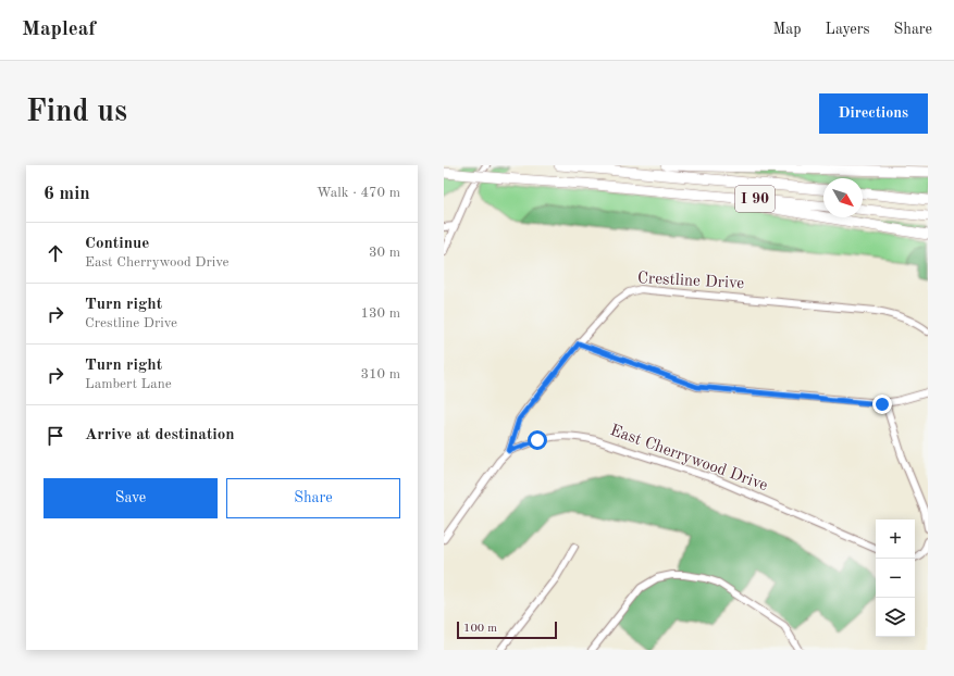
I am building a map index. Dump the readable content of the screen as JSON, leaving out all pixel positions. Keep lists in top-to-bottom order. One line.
{"streets":{"highway":["I 90"],"street":["Crestline Drive","East Cherrywood Drive"]},"crossings":[["Crestline Drive","East Cherrywood Drive"]],"scale_bar":"100 m","north":"bottom right","page":{"header":"Mapleaf","nav":["Map","Layers","Share"],"buttons":["Directions",["Save","Share"]],"title":"Find us","heading":["6 min","Walk · 470 m"],"list":[["Continue","East Cherrywood Drive","30 m"],["Turn right","Crestline Drive","130 m"],["Turn right","Lambert Lane","310 m"],"Arrive at destination"],"map_buttons":["+","−"],"scale":"100 m"}}
